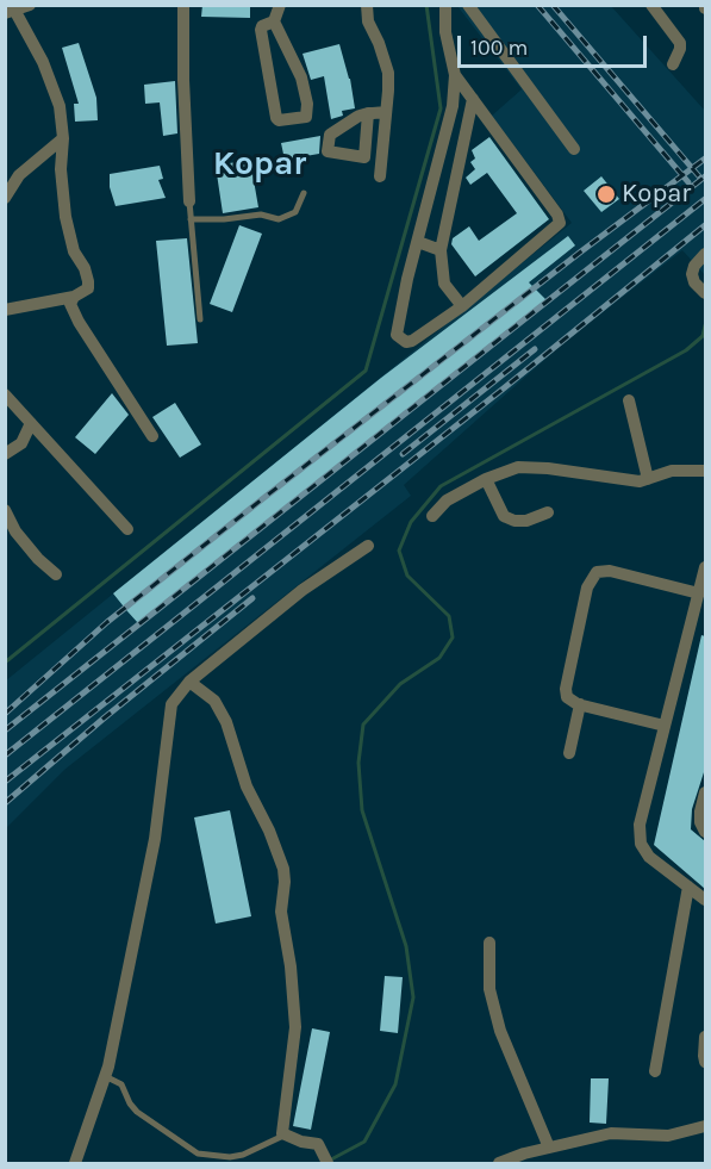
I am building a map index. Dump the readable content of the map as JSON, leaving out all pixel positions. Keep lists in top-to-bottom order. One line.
{"districts":["Kopar"],"places":["Kopar"],"scale_bar":"100 m"}
